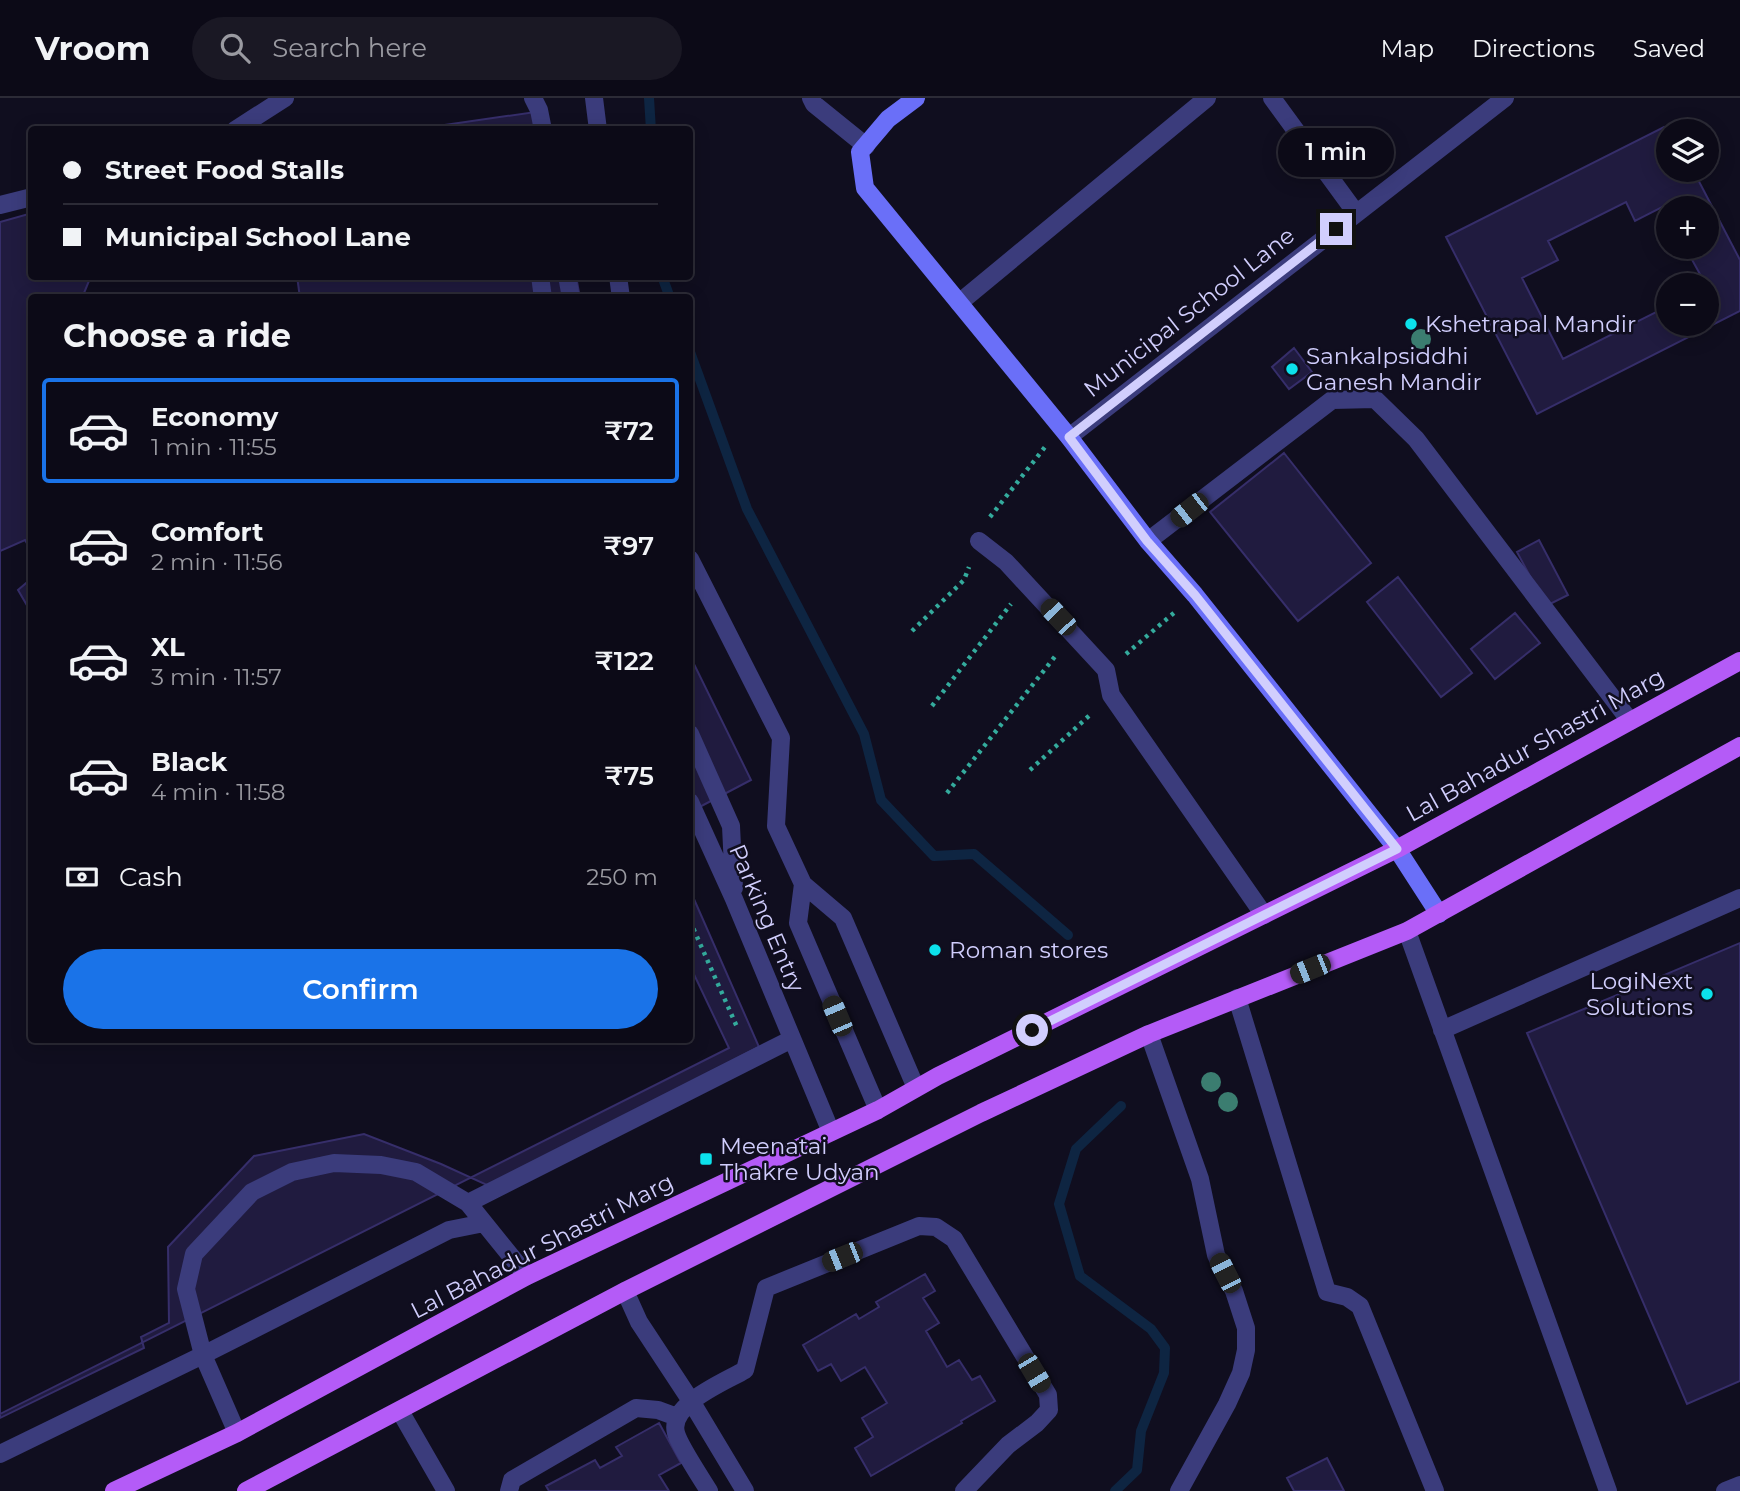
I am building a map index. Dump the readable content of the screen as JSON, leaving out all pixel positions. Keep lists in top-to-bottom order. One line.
{"streets":{"main road":["Lal Bahadur Shastri Marg"],"street":["Municipal School Lane","Parking Entry"]},"crossings":[["Lal Bahadur Shastri Marg","Parking Entry"]],"places":{"other":["Kshetrapal Mandir","Sankalpsiddhi Ganesh Mandir","Roman stores","LogiNext Solutions"],"transit":["Meenatai Thakre Udyan"]},"page":{"header":"Vroom","search":"Search here","nav":["Map","Directions","Saved"],"map_buttons":["+","−"],"banner":["Street Food Stalls","Municipal School Lane"],"bubble":"1 min","heading":"Choose a ride","list":[{"name":"Economy","note":"1 min · 11:55","value":"₹72"},{"name":"Comfort","note":"2 min · 11:56","value":"₹97"},{"name":"XL","note":"3 min · 11:57","value":"₹122"},{"name":"Black","note":"4 min · 11:58","value":"₹75"}],"pay":["Cash","250 m"],"buttons":"Confirm"}}
